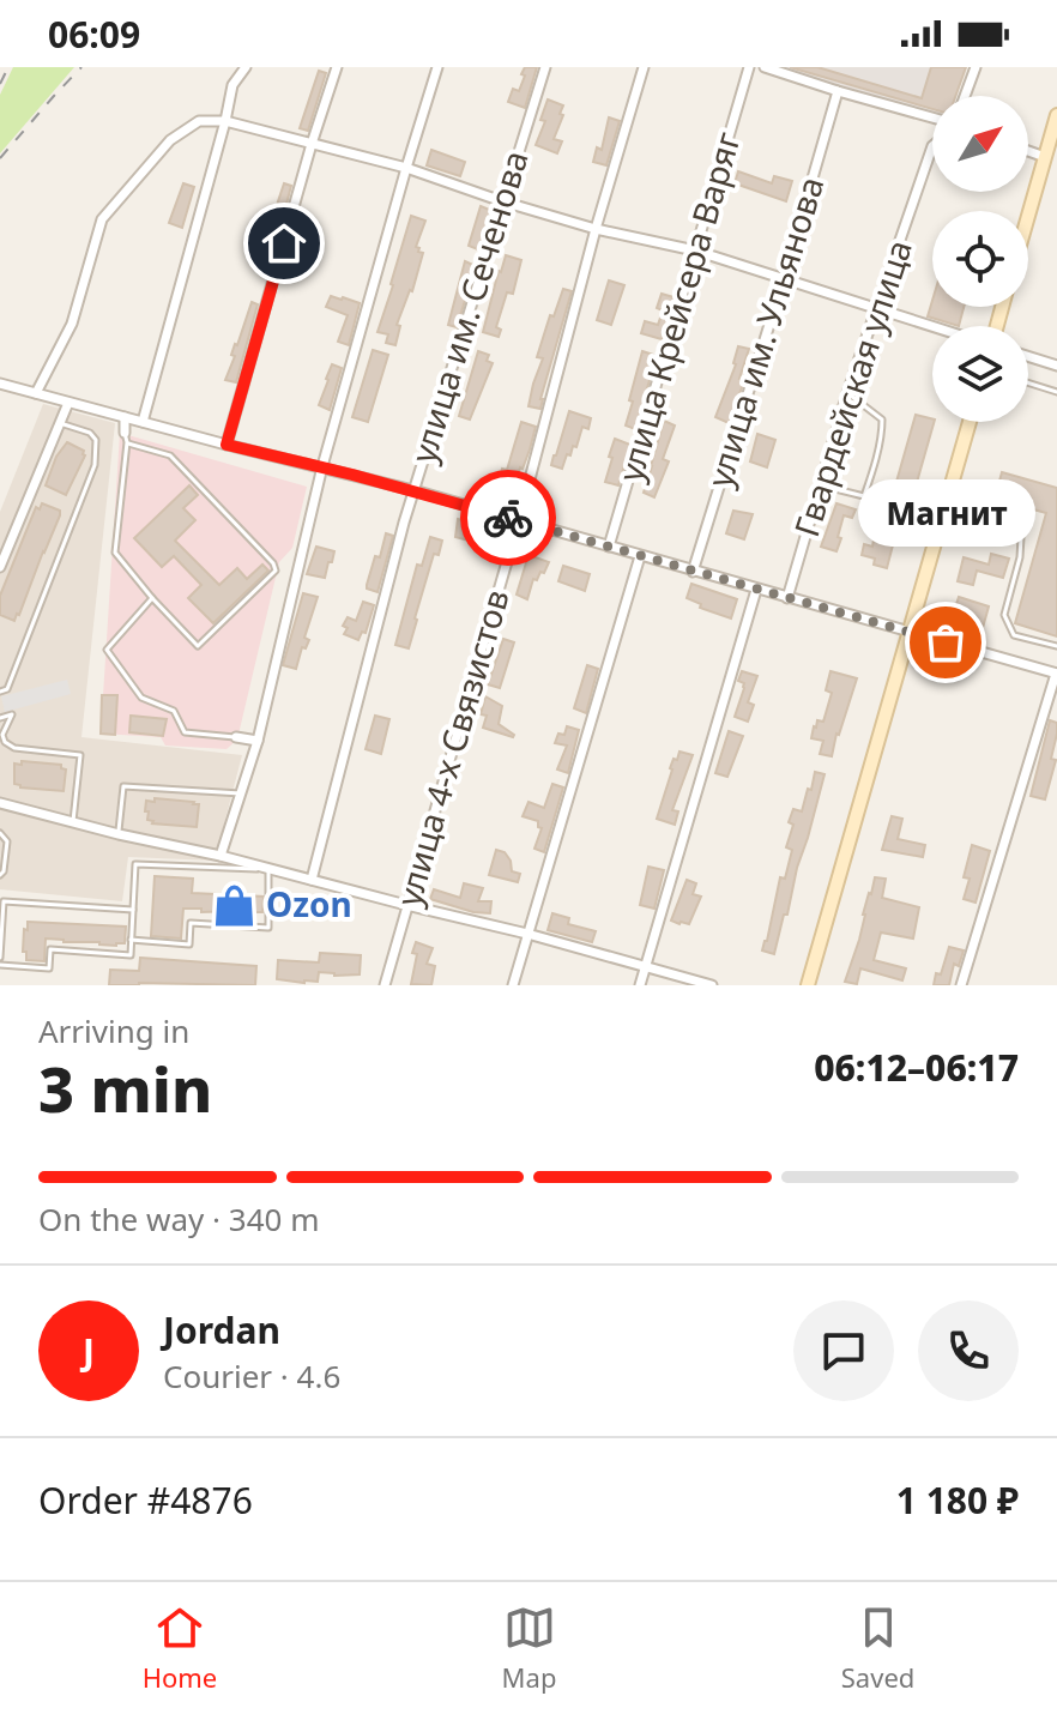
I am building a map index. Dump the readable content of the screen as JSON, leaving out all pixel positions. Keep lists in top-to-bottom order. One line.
{"streets":{"street":["улица им. Сеченова","улица Крейсера Варяг","улица им. Ульянова","Гвардейская улица","улица 4-х Связистов"]},"places":{"other":["Магнит"],"shop":["Ozon"]},"north":"top right","page":{"status":"06:09","bubble":"Магнит","heading":["3 min","Arriving in","06:12–06:17"],"panel":["Jordan","Courier · 4.6","Order #4876","1 180 ₽"],"bar":"On the way · 340 m","round":"J","tabs":["Home","Map","Saved"]}}
